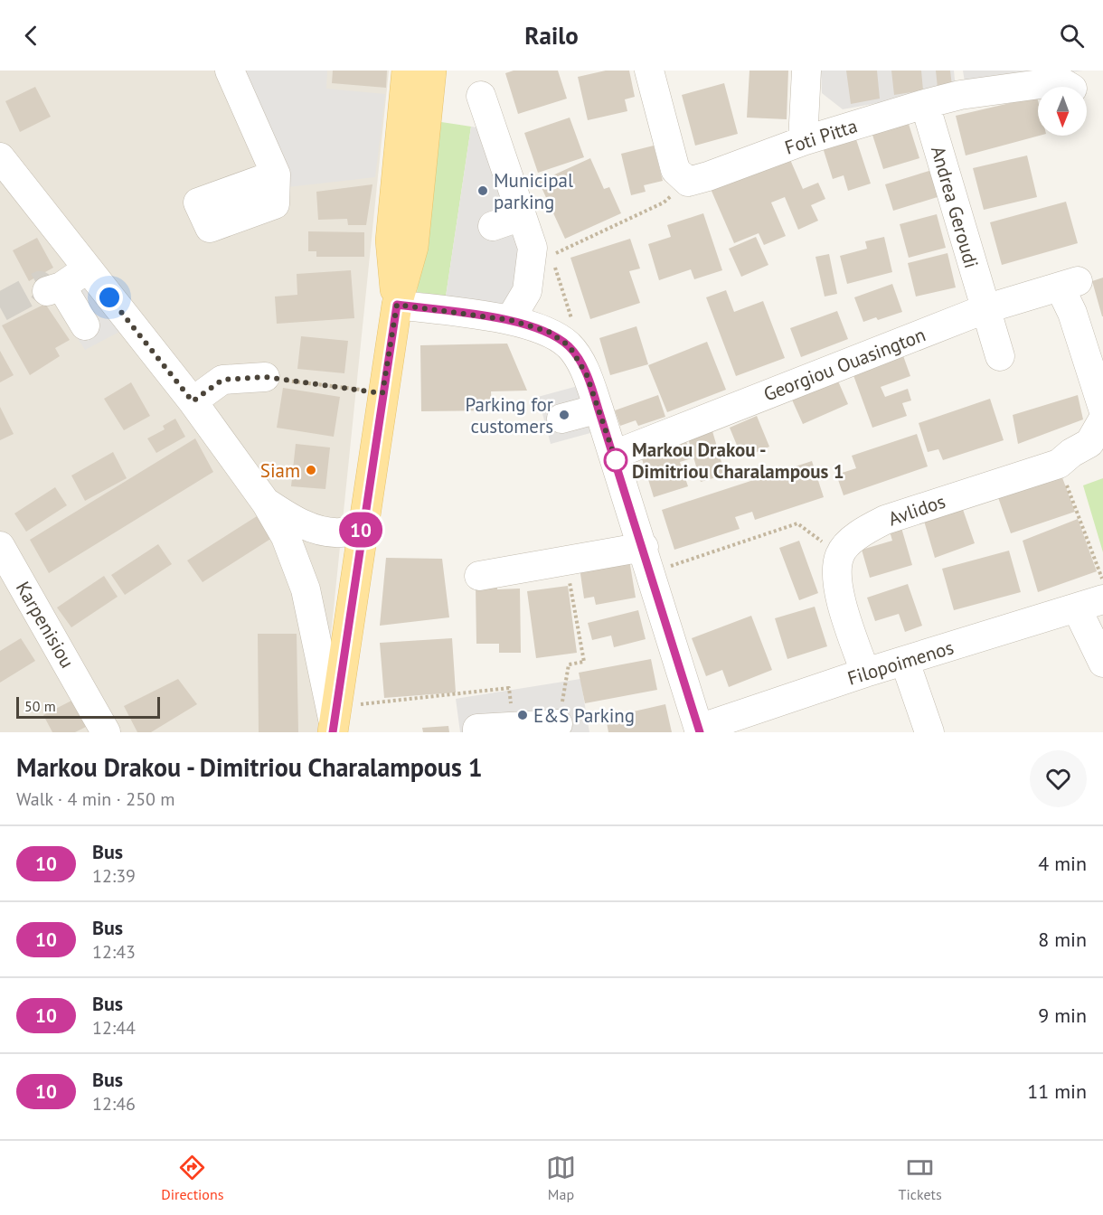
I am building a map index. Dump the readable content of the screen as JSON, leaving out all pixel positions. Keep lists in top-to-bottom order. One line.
{"streets":{"street":["Foti Pitta","Andrea Geroudi","Georgiou Ouasington","Avlidos","Karpenisiou","Filopoimenos"]},"crossings":[["Foti Pitta","Andrea Geroudi"],["Andrea Geroudi","Georgiou Ouasington"]],"places":["Municipal parking","Parking for customers","Markou Drakou - Dimitriou Charalampous 1","Siam","E&S Parking"],"lines":["bus line 10"],"scale_bar":"50 m","north":"bottom","page":{"header":"Railo","on_map":"10","scale":"50 m","heading":["Markou Drakou - Dimitriou Charalampous 1","Walk · 4 min · 250 m"],"list":[{"mark":"10","name":"Bus","note":"12:39","value":"4 min"},{"mark":"10","name":"Bus","note":"12:43","value":"8 min"},{"mark":"10","name":"Bus","note":"12:44","value":"9 min"},{"mark":"10","name":"Bus","note":"12:46","value":"11 min"}],"tabs":["Directions","Map","Tickets"]}}
